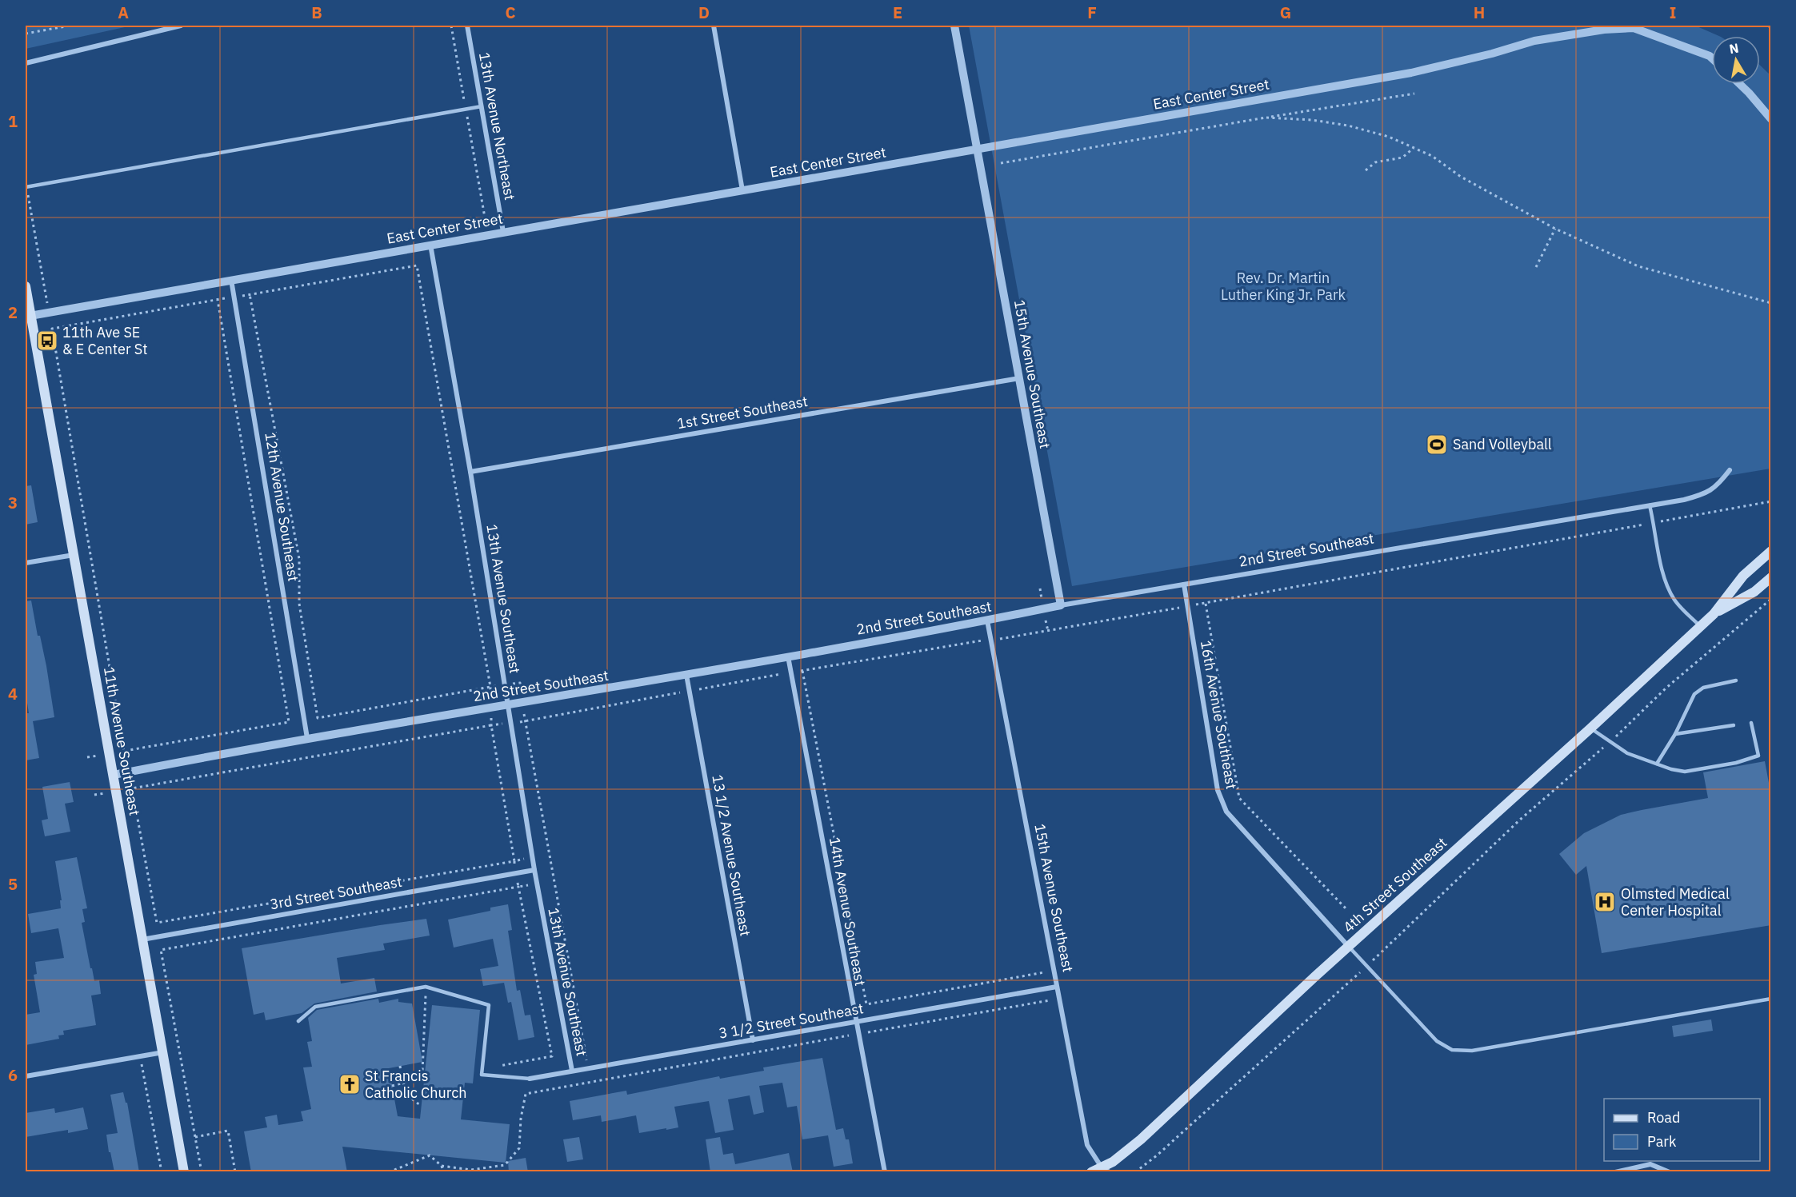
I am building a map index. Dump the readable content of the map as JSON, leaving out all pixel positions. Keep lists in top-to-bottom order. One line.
{"streets":{"main road":["11th Avenue Southeast","4th Street Southeast"],"street":["East Center Street","13th Avenue Northeast","15th Avenue Southeast","1st Street Southeast","12th Avenue Southeast","2nd Street Southeast","13th Avenue Southeast","16th Avenue Southeast","13 1/2 Avenue Southeast","3rd Street Southeast","14th Avenue Southeast","3 1/2 Street Southeast"]},"crossings":[["East Center Street","13th Avenue Northeast"],["East Center Street","15th Avenue Southeast"],["East Center Street","12th Avenue Southeast"],["East Center Street","13th Avenue Southeast"],["East Center Street","11th Avenue Southeast"],["15th Avenue Southeast","1st Street Southeast"],["15th Avenue Southeast","2nd Street Southeast"],["15th Avenue Southeast","4th Street Southeast"],["15th Avenue Southeast","3 1/2 Street Southeast"],["1st Street Southeast","13th Avenue Southeast"],["12th Avenue Southeast","2nd Street Southeast"],["2nd Street Southeast","13th Avenue Southeast"],["2nd Street Southeast","16th Avenue Southeast"],["2nd Street Southeast","11th Avenue Southeast"],["2nd Street Southeast","13 1/2 Avenue Southeast"],["2nd Street Southeast","14th Avenue Southeast"],["13th Avenue Southeast","3rd Street Southeast"],["13th Avenue Southeast","3 1/2 Street Southeast"],["16th Avenue Southeast","4th Street Southeast"],["11th Avenue Southeast","3rd Street Southeast"],["13 1/2 Avenue Southeast","3 1/2 Street Southeast"],["14th Avenue Southeast","3 1/2 Street Southeast"]],"parks":["Rev. Dr. Martin Luther King Jr. Park"],"places":{"bus stop":["11th Ave SE & E Center St"],"sports":["Sand Volleyball"],"hospital":["Olmsted Medical Center Hospital"],"church":["St Francis Catholic Church"]},"legend":["Road","Park"],"north":"top","grid":{"columns":["A","B","C","D","E","F","G","H","I"],"rows":["1","2","3","4","5","6"]}}
